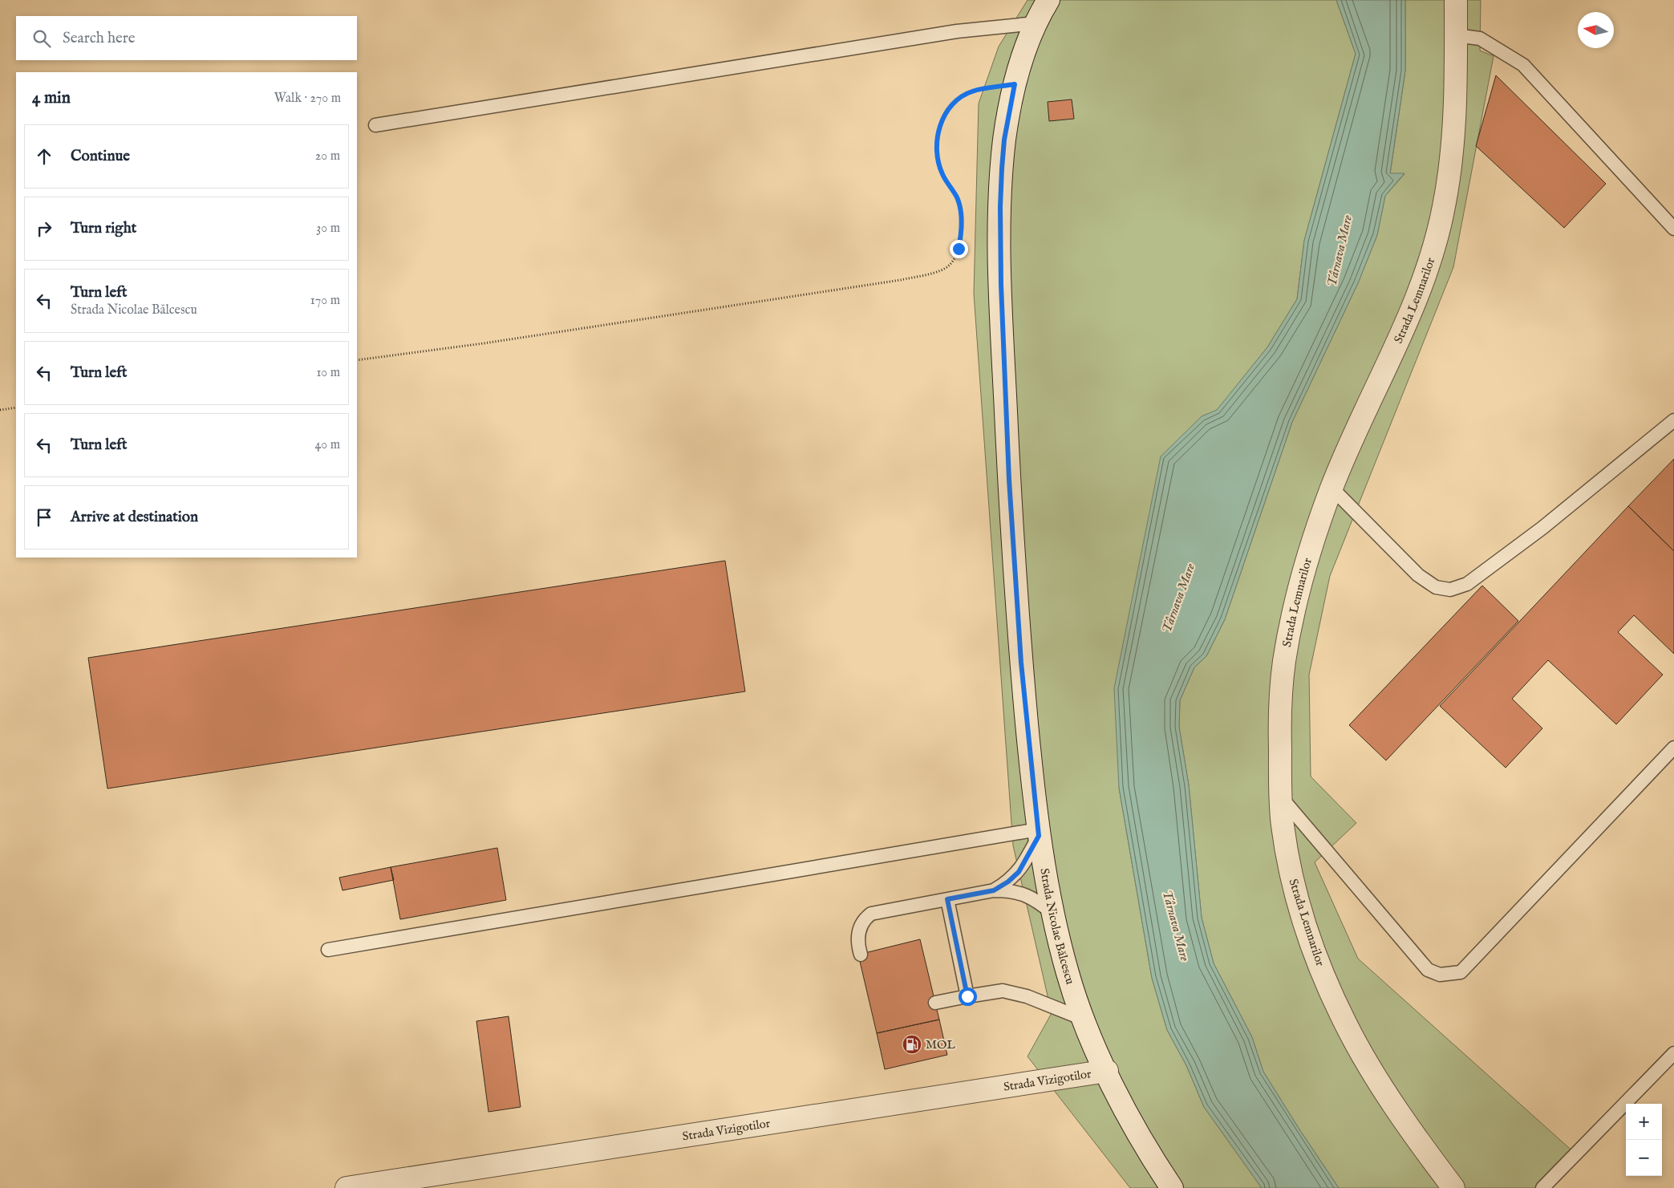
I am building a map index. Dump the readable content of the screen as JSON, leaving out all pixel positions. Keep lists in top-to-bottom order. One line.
{"streets":{"street":["Strada Lemnarilor","Strada Nicolae Bălcescu","Strada Vizigotilor"]},"crossings":[["Strada Nicolae Bălcescu","Strada Vizigotilor"]],"water":["Târnava Mare"],"places":{"fuel station":["MOL"]},"north":"left","page":{"search":"Search here","heading":["4 min","Walk · 270 m"],"list":[["Continue","20 m"],["Turn right","30 m"],["Turn left","Strada Nicolae Bălcescu","170 m"],["Turn left","10 m"],["Turn left","40 m"],"Arrive at destination"],"map_buttons":["+","−"]}}
